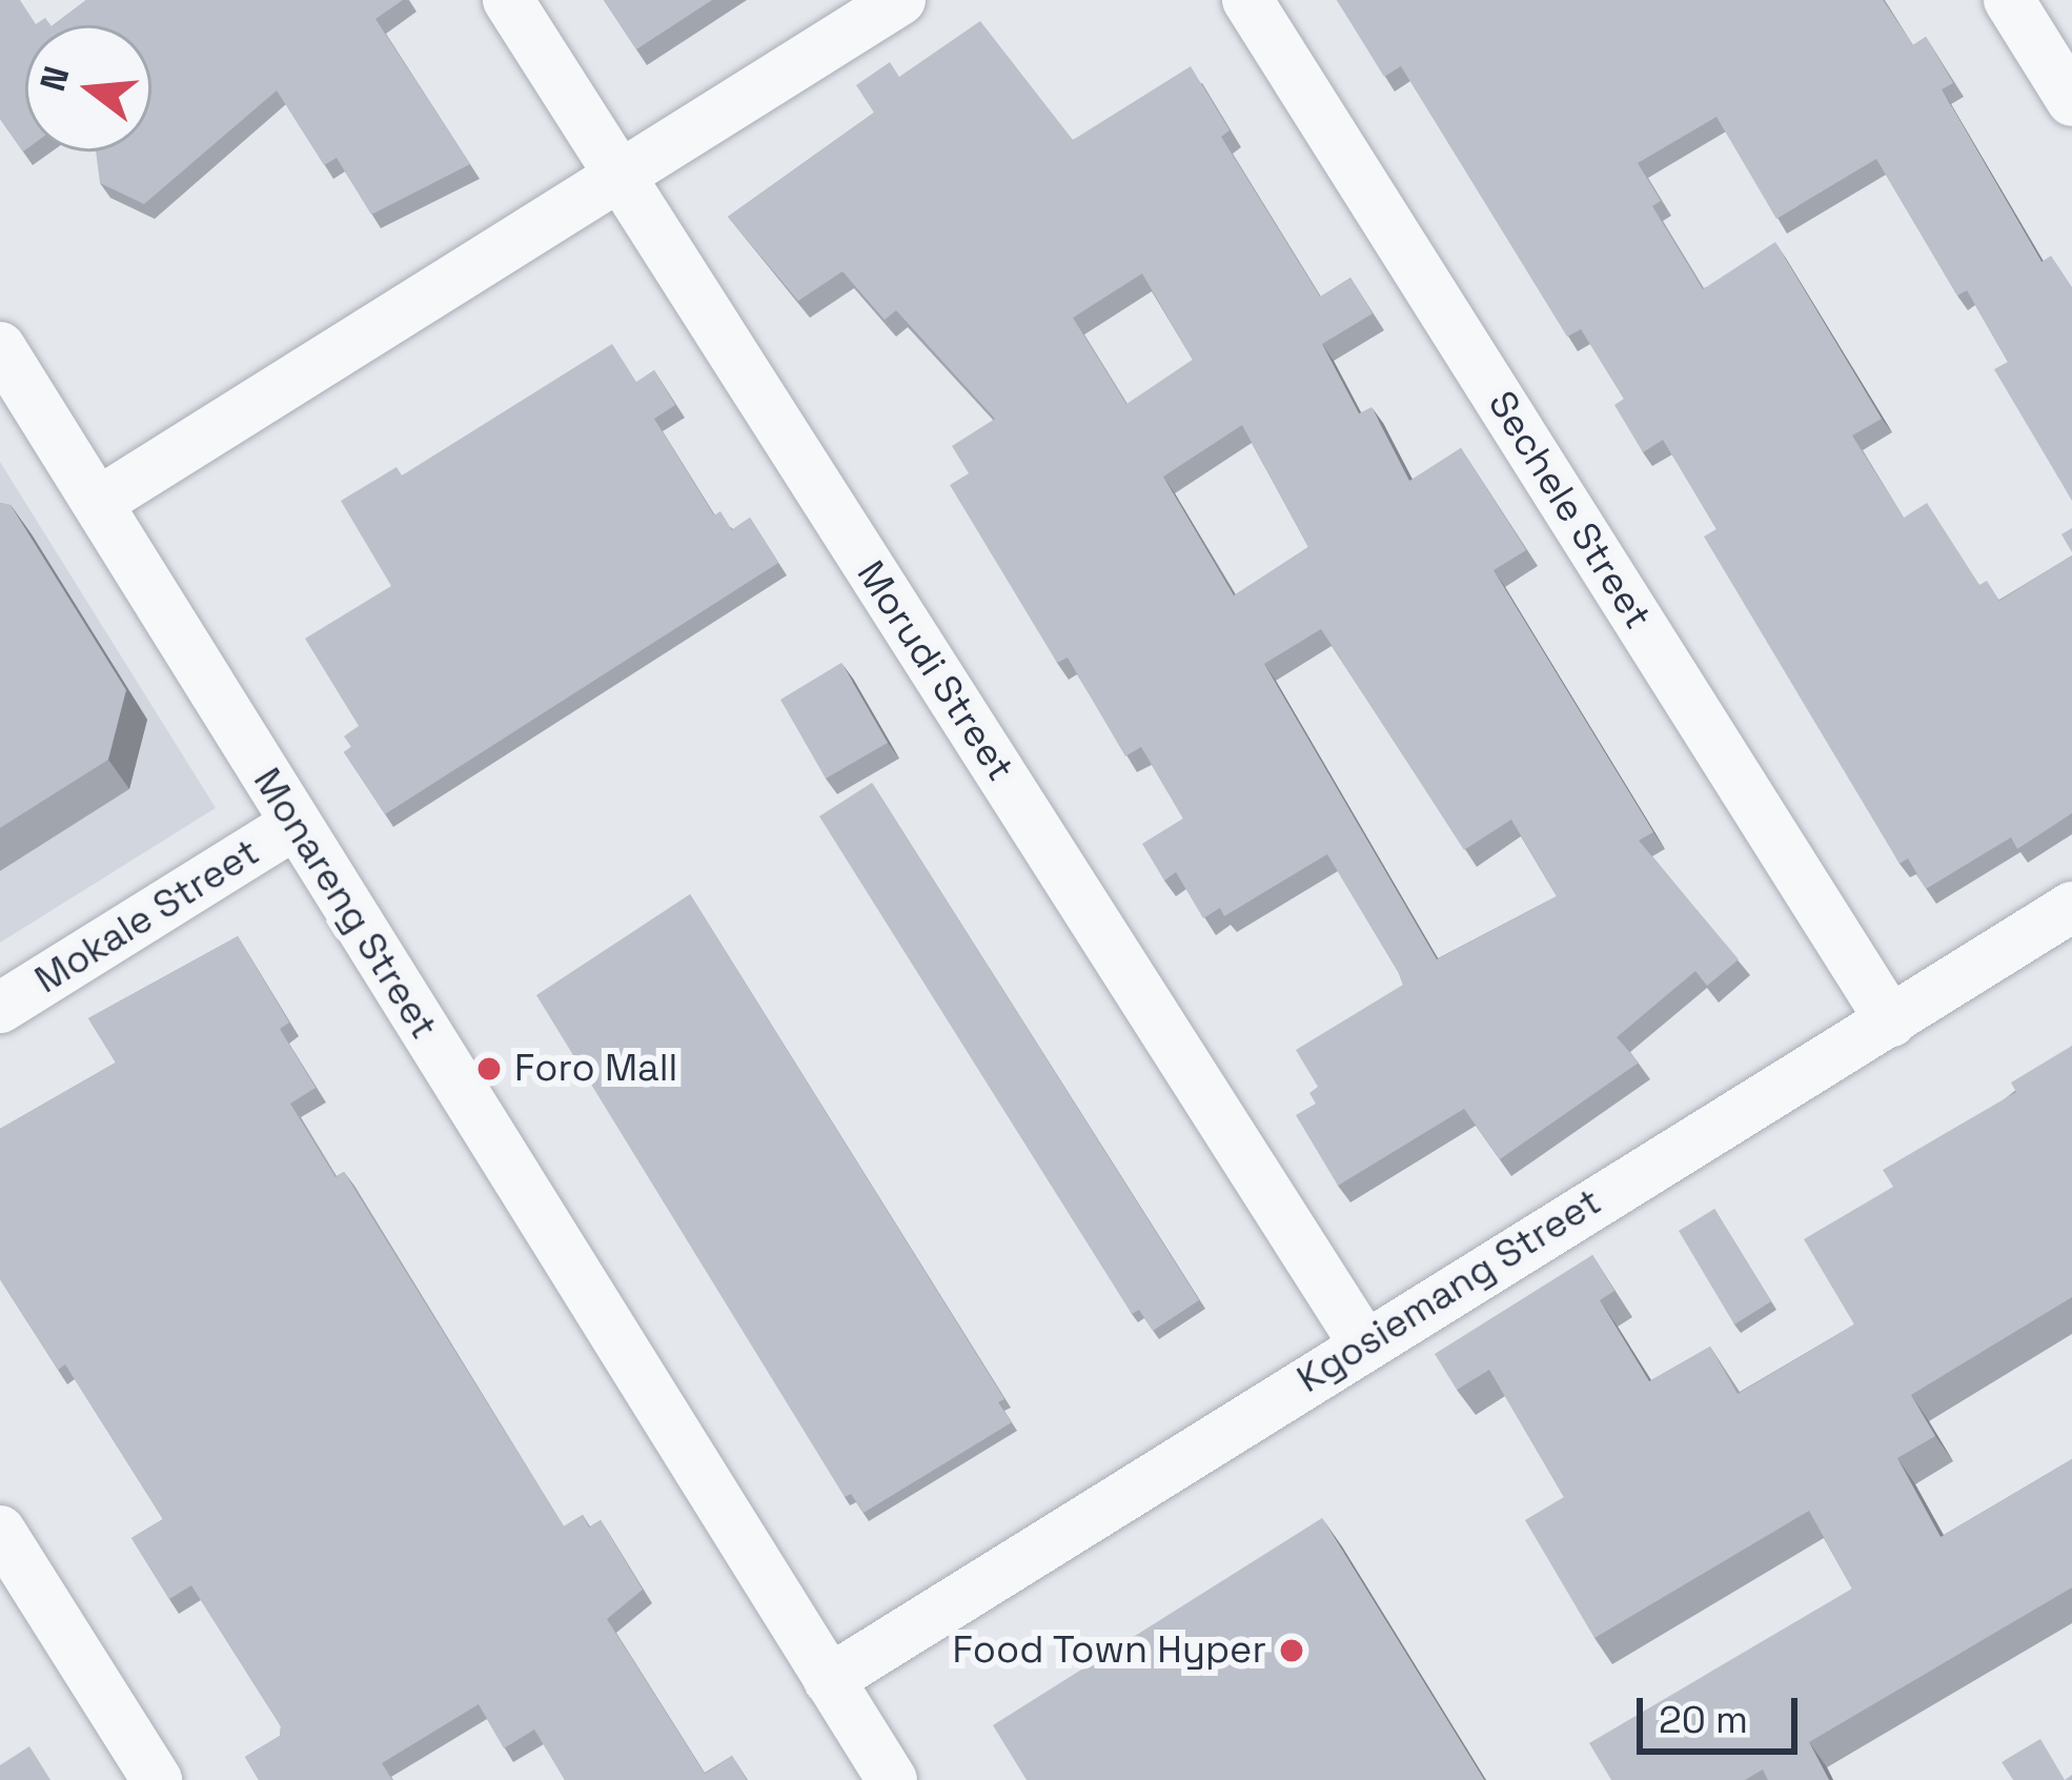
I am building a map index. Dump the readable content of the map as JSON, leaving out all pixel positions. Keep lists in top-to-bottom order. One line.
{"streets":{"street":["Sechele Street","Morudi Street","Monareng Street","Mokale Street","Kgosiemang Street"]},"crossings":[["Sechele Street","Kgosiemang Street"],["Morudi Street","Kgosiemang Street"],["Monareng Street","Mokale Street"],["Monareng Street","Kgosiemang Street"]],"places":["Foro Mall","Food Town Hyper"],"scale_bar":"20 m","north":"left"}
